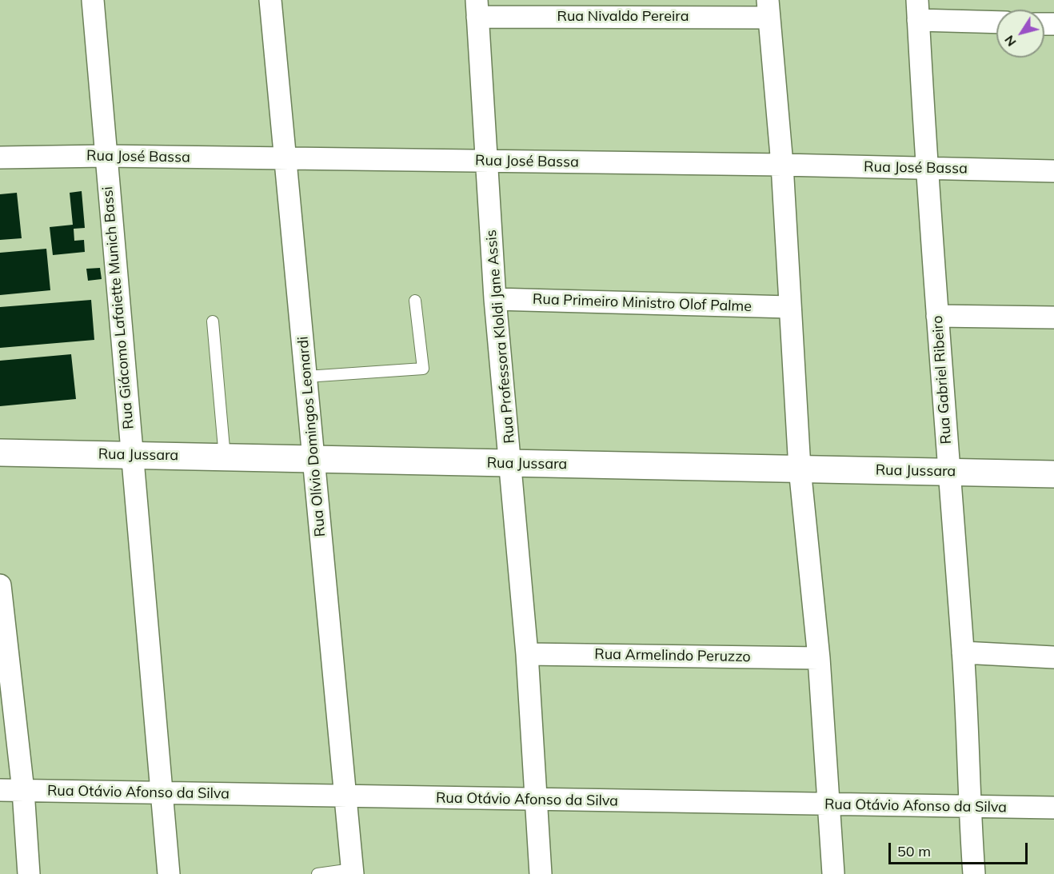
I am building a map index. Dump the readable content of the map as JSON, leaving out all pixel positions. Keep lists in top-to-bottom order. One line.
{"streets":{"street":["Rua Nivaldo Pereira","Rua José Bassa","Rua Primeiro Ministro Olof Palme","Rua Giácomo Lafaiette Munich Bassi","Rua Professora Kloldi Jane Assis","Rua Gabriel Ribeiro","Rua Olívio Domingos Leonardi","Rua Jussara","Rua Armelindo Peruzzo","Rua Otávio Afonso da Silva"]},"crossings":[["Rua Nivaldo Pereira","Rua Professora Kloldi Jane Assis"],["Rua José Bassa","Rua Giácomo Lafaiette Munich Bassi"],["Rua José Bassa","Rua Professora Kloldi Jane Assis"],["Rua José Bassa","Rua Gabriel Ribeiro"],["Rua José Bassa","Rua Olívio Domingos Leonardi"],["Rua Primeiro Ministro Olof Palme","Rua Professora Kloldi Jane Assis"],["Rua Giácomo Lafaiette Munich Bassi","Rua Jussara"],["Rua Giácomo Lafaiette Munich Bassi","Rua Otávio Afonso da Silva"],["Rua Professora Kloldi Jane Assis","Rua Jussara"],["Rua Professora Kloldi Jane Assis","Rua Armelindo Peruzzo"],["Rua Professora Kloldi Jane Assis","Rua Otávio Afonso da Silva"],["Rua Gabriel Ribeiro","Rua Jussara"],["Rua Gabriel Ribeiro","Rua Otávio Afonso da Silva"],["Rua Olívio Domingos Leonardi","Rua Jussara"],["Rua Olívio Domingos Leonardi","Rua Otávio Afonso da Silva"]],"scale_bar":"50 m","north":"bottom left"}
